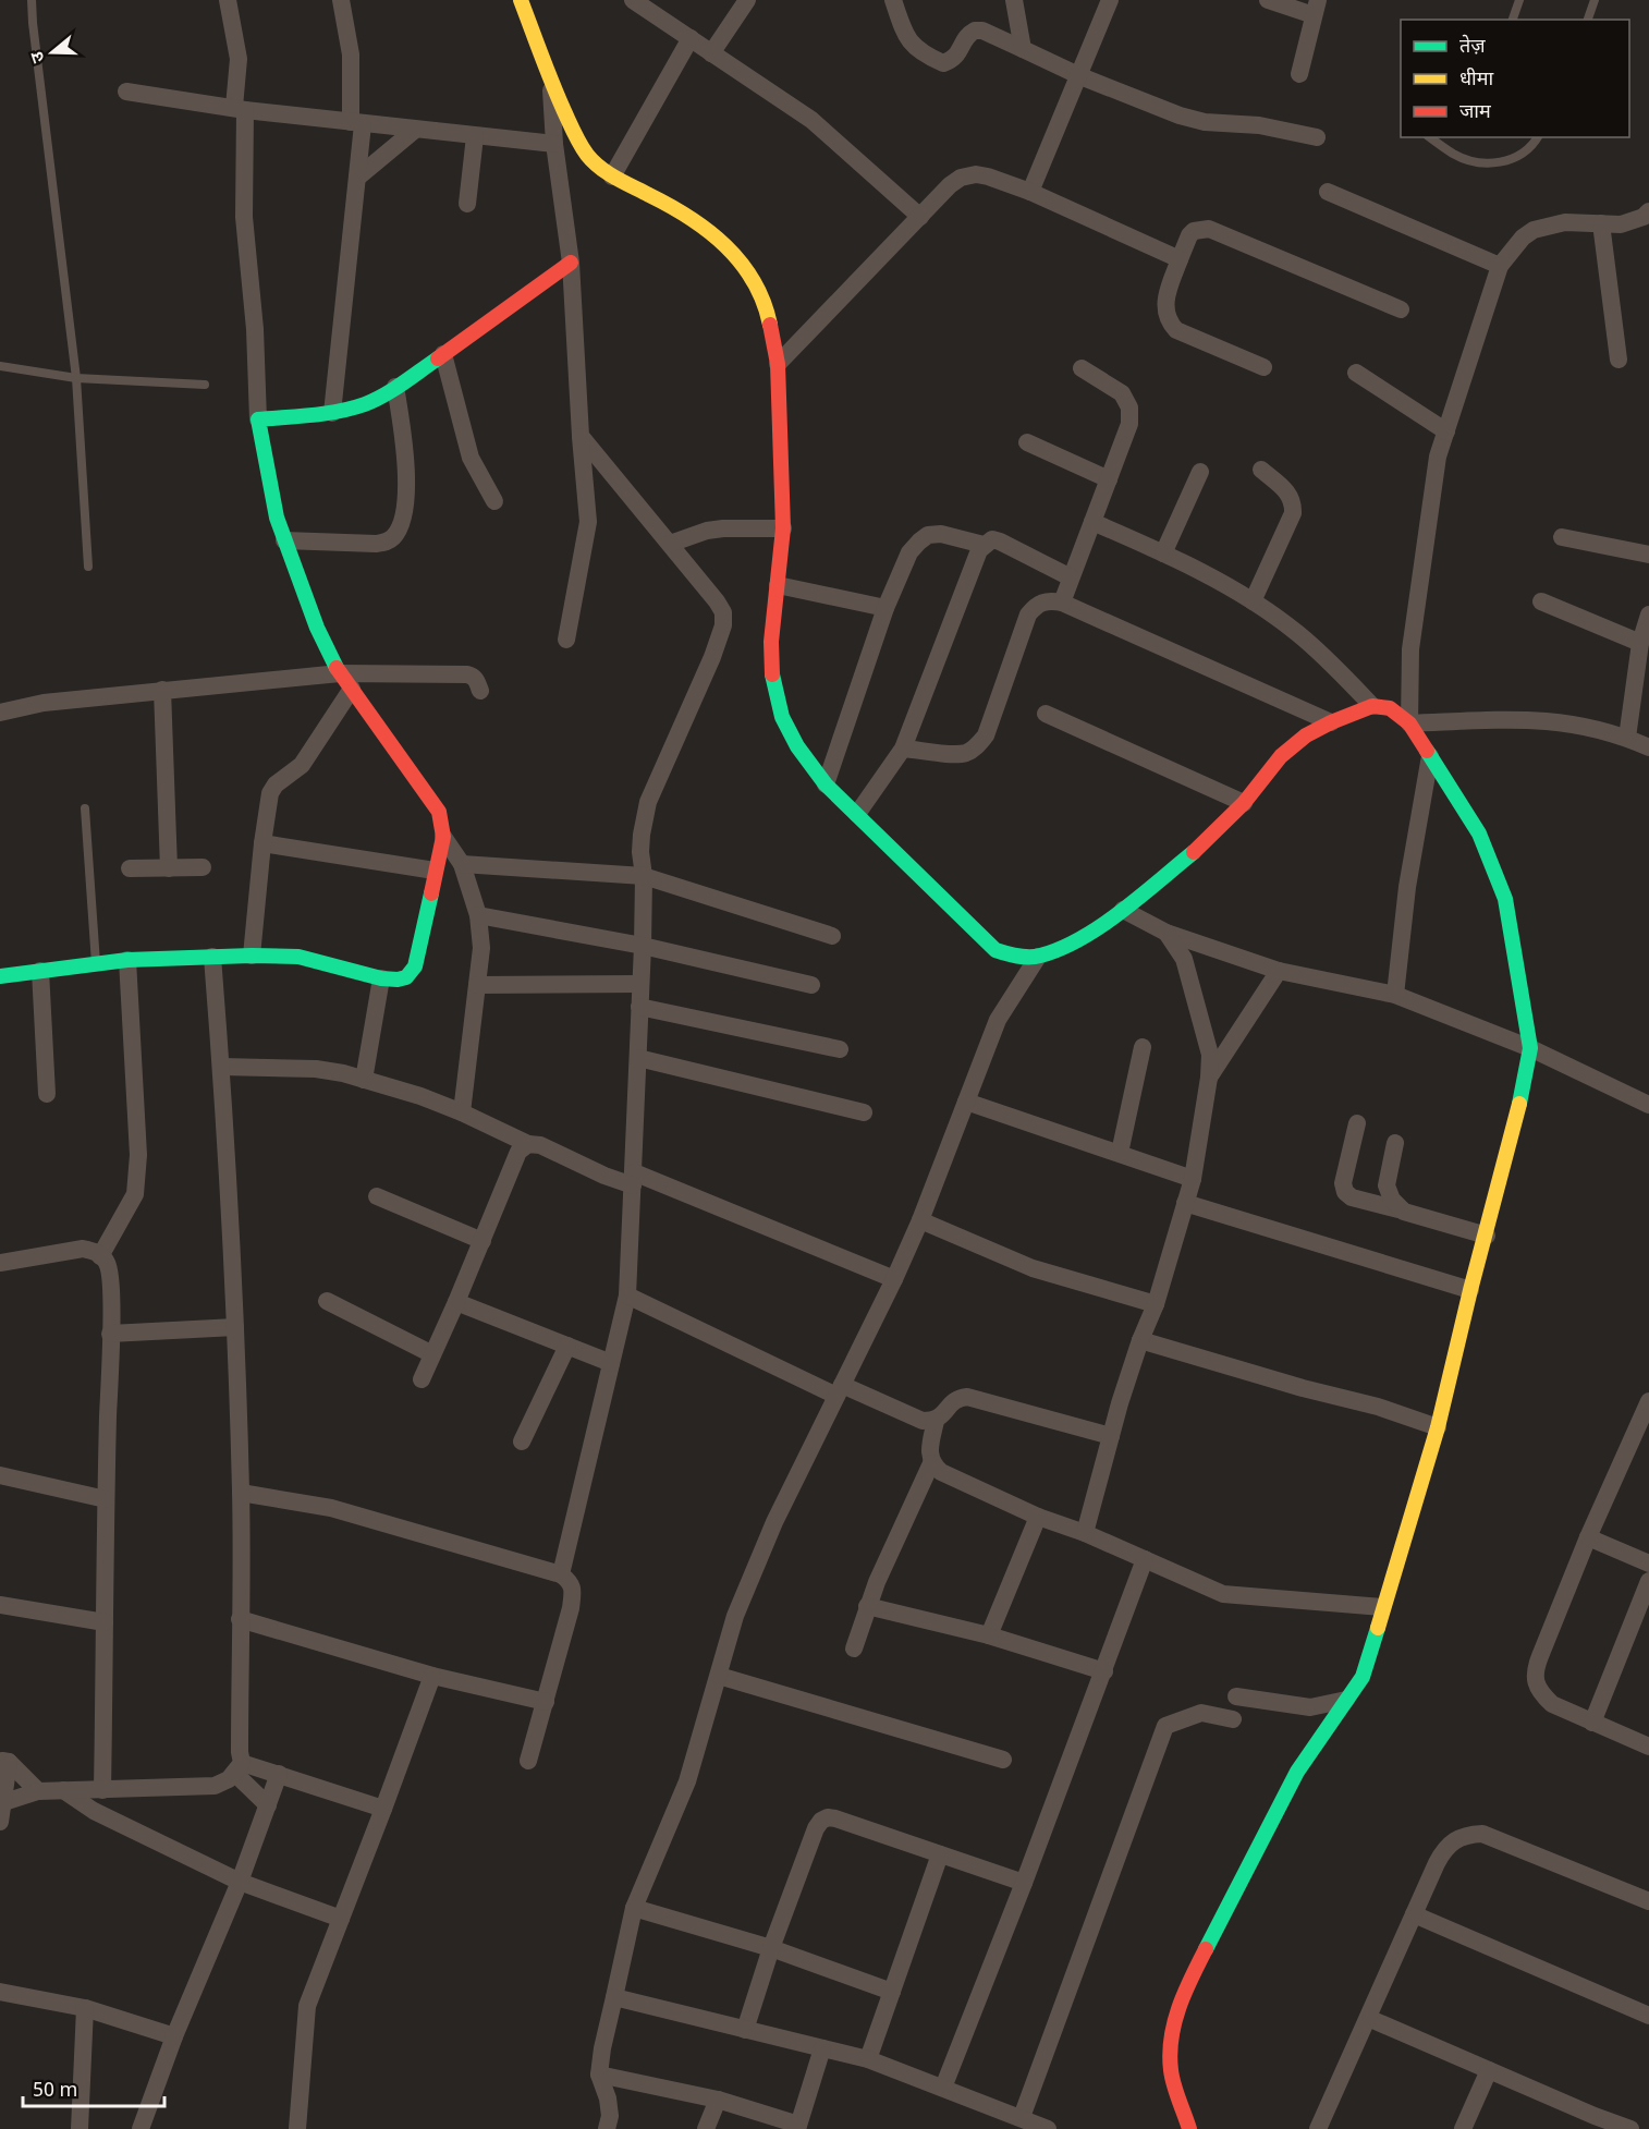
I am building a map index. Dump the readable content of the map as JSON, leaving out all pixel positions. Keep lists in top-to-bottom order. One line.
{"legend":["तेज़","धीमा","जाम"],"scale_bar":"50 m","north":"left"}
